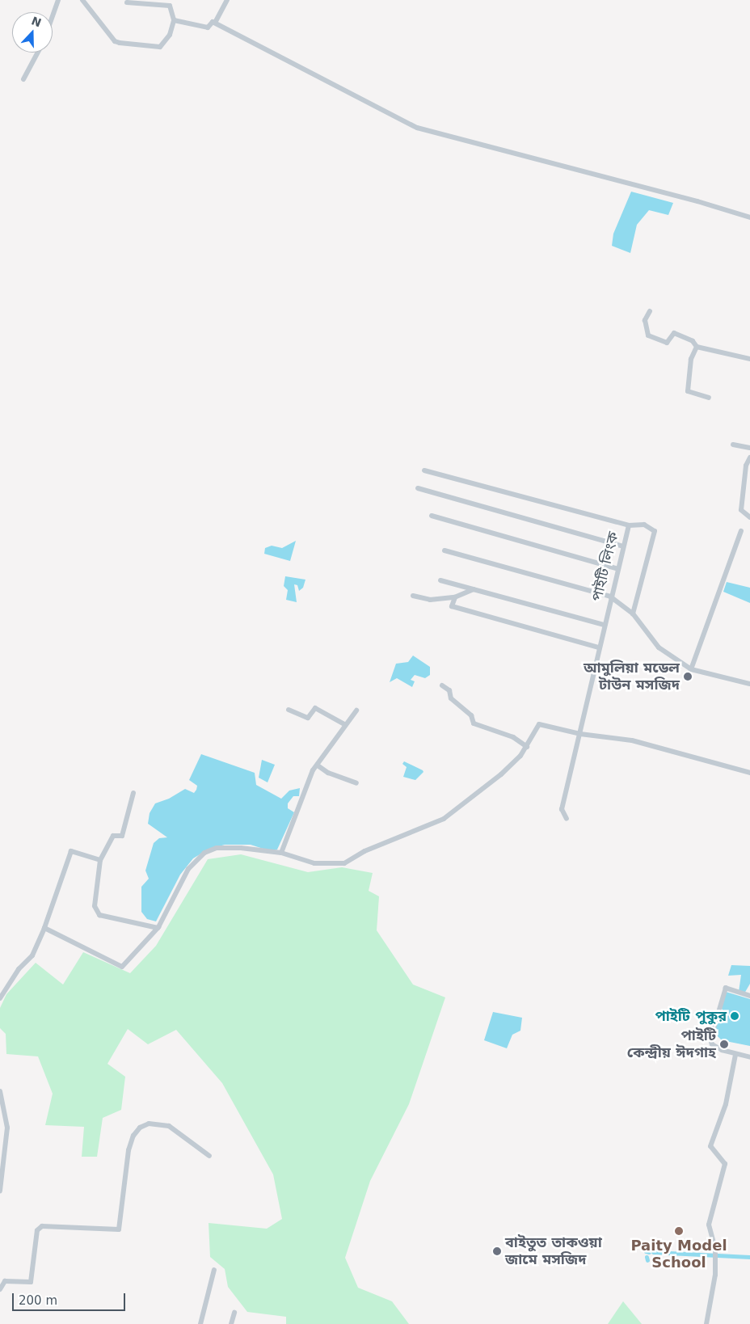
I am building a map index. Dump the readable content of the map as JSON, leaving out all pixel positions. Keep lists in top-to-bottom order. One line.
{"streets":{"street":["পাইটি লিংক"]},"places":["আমুলিয়া মডেল টাউন মসজিদ","পাইটি পুকুর","পাইটি কেন্দ্রীয় ঈদগাহ","Paity Model School","বাইতুত তাকওয়া জামে মসজিদ"],"scale_bar":"200 m","north":"top"}
